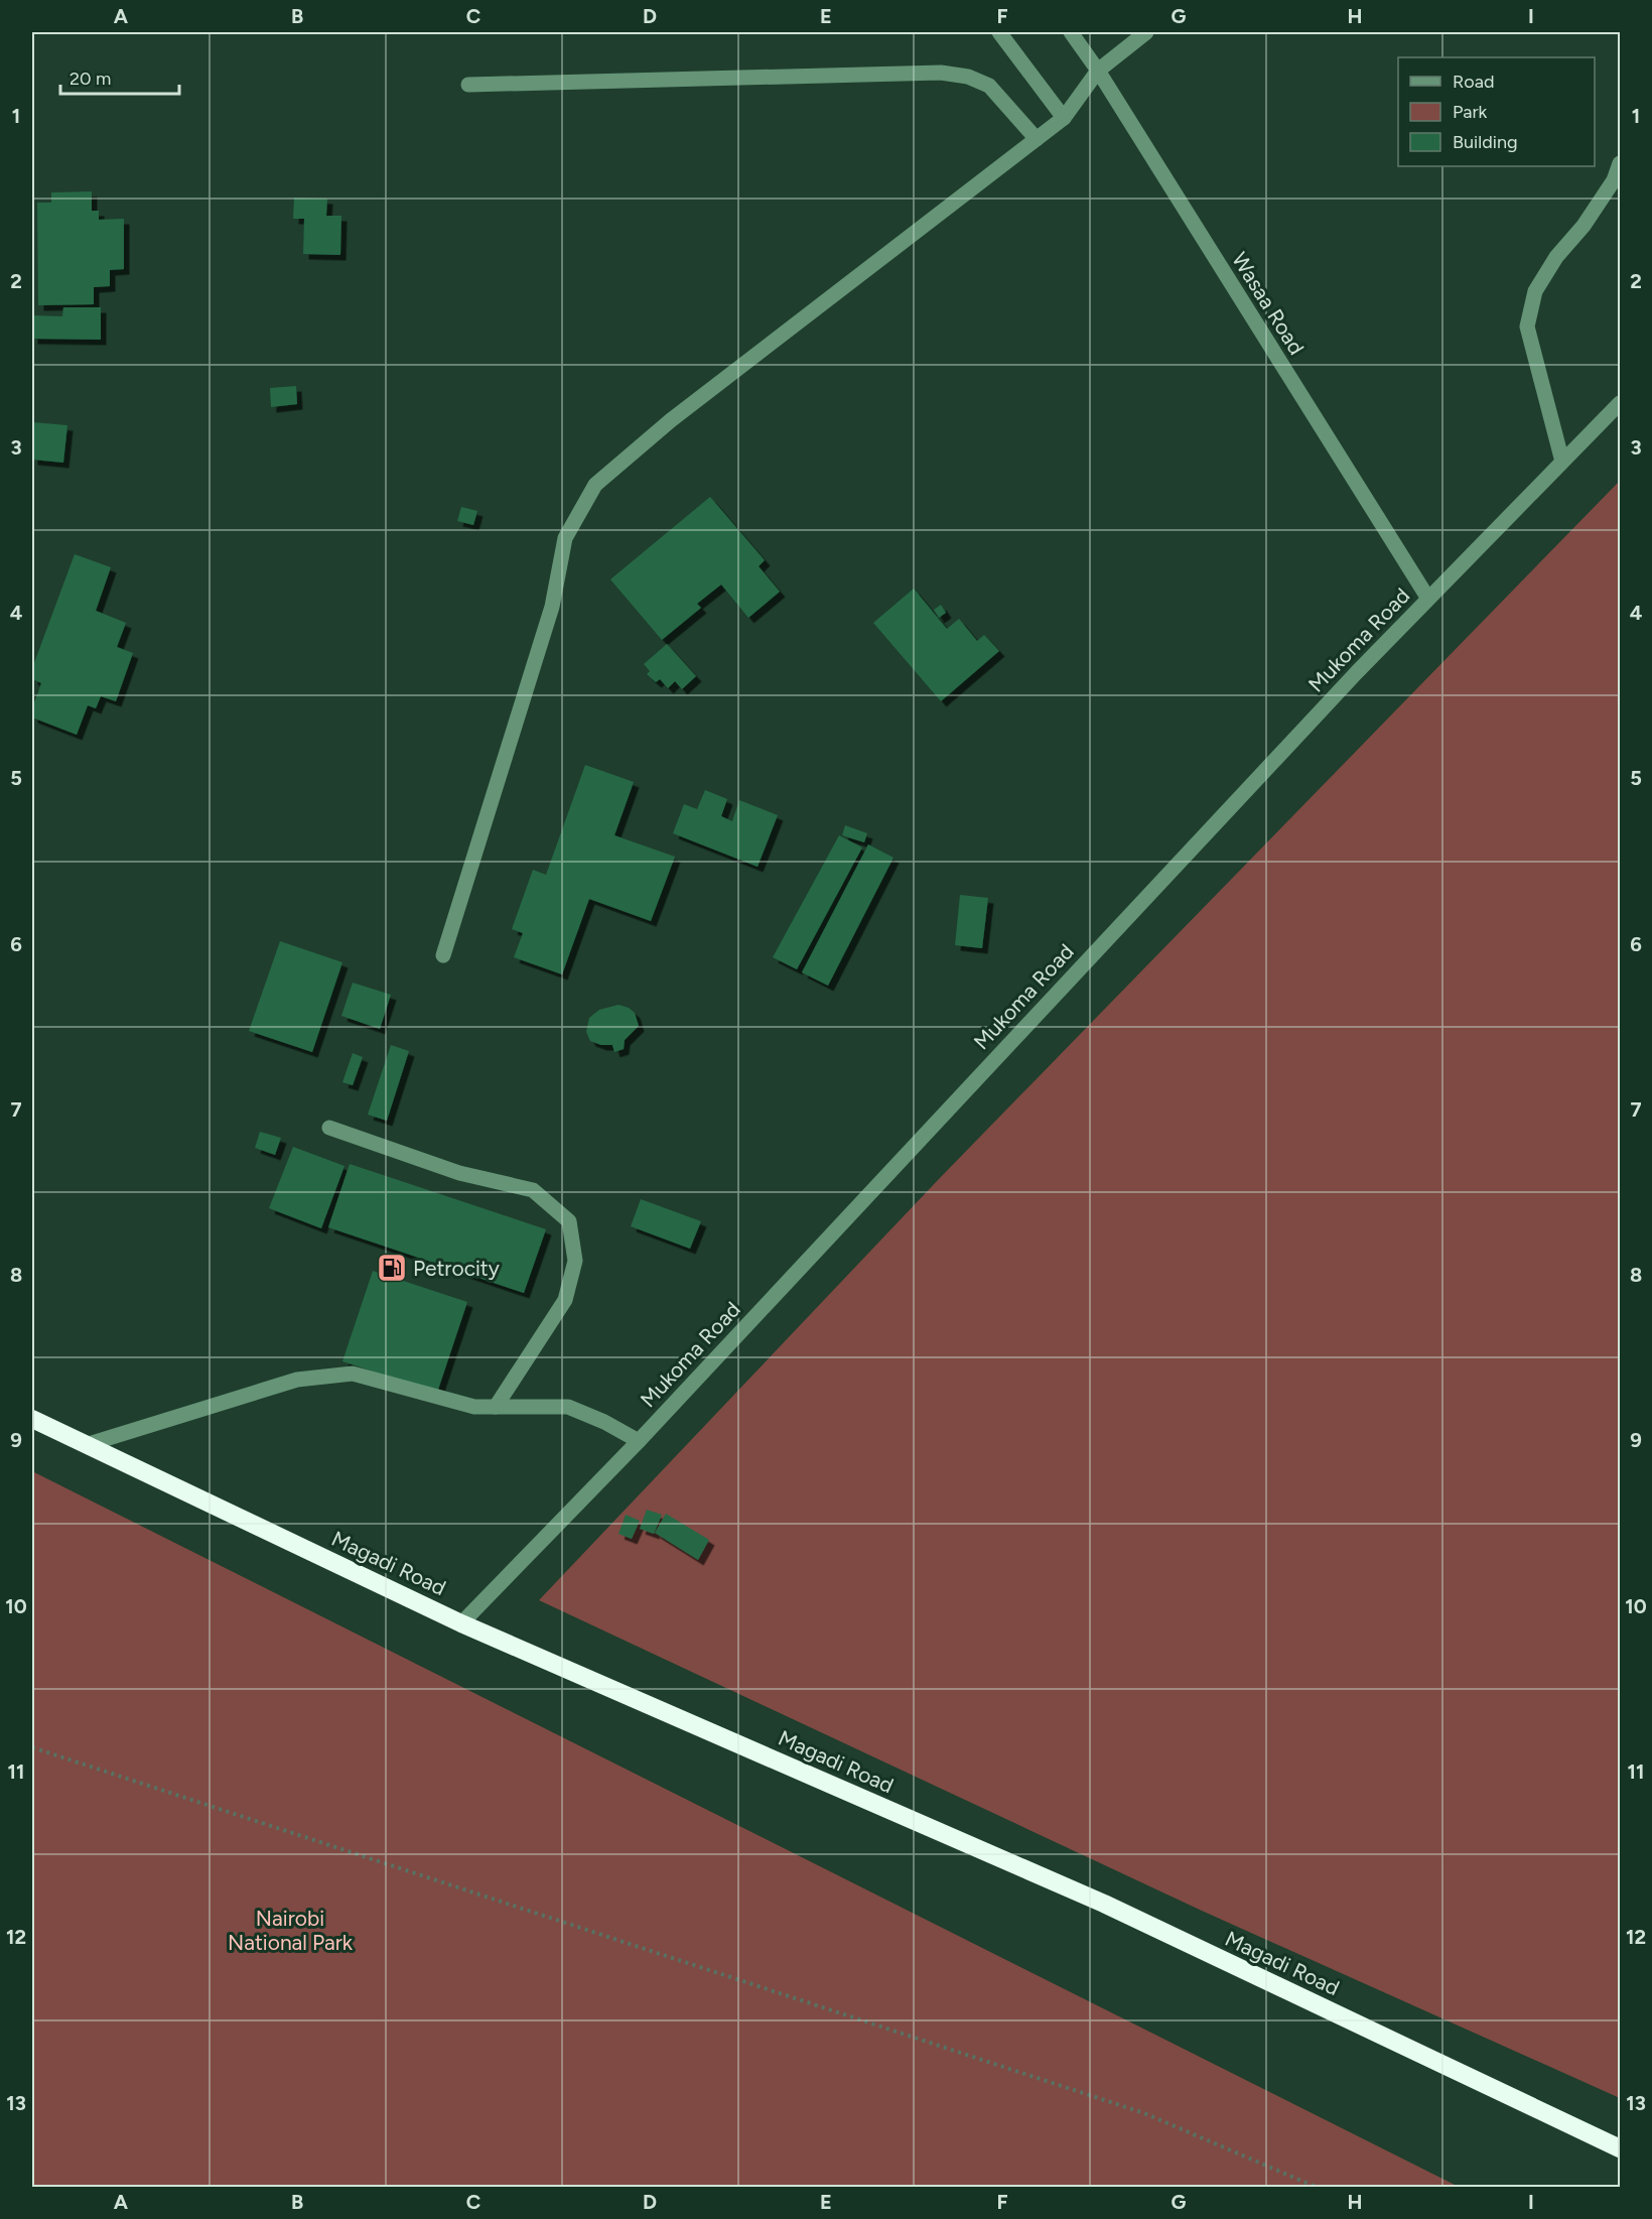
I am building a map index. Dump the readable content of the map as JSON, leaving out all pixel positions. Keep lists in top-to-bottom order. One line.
{"streets":{"highway":["Magadi Road"],"street":["Wasaa Road","Mukoma Road"]},"crossings":[["Wasaa Road","Mukoma Road"],["Mukoma Road","Magadi Road"]],"parks":["Nairobi National Park"],"places":{"fuel station":["Petrocity"]},"legend":["Road","Park","Building"],"scale_bar":"20 m","grid":{"columns":["A","B","C","D","E","F","G","H","I"],"rows":["1","2","3","4","5","6","7","8","9","10","11","12","13"]}}
